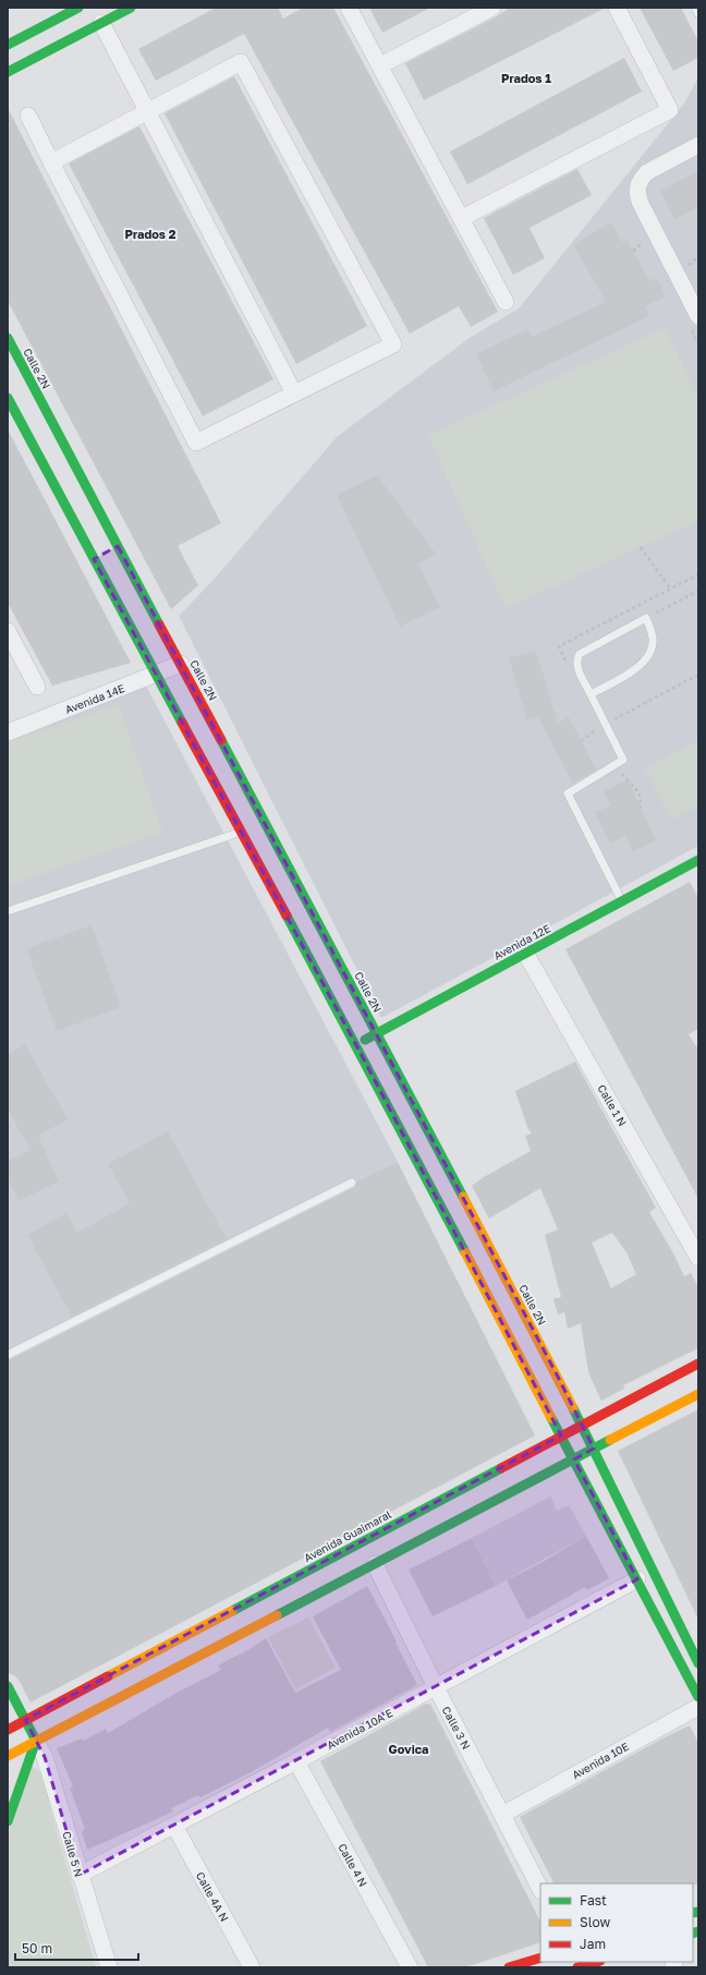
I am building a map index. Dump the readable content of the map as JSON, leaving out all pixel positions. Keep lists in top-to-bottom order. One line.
{"streets":{"street":["Calle 2N","Avenida 14E","Avenida 12E","Calle 1 N","Avenida Guaimaral","Calle 3 N","Avenida 10A E","Avenida 10E","Calle 5 N","Calle 4 N","Calle 4A N"]},"crossings":[["Calle 2N","Avenida 14E"],["Calle 2N","Avenida 12E"],["Calle 2N","Avenida Guaimaral"],["Avenida 12E","Calle 1 N"],["Calle 3 N","Avenida 10A E"],["Calle 3 N","Avenida 10E"],["Avenida 10A E","Calle 5 N"],["Avenida 10A E","Calle 4 N"],["Avenida 10A E","Calle 4A N"]],"districts":["Prados 1","Prados 2","Govica"],"legend":["Fast","Slow","Jam"],"scale_bar":"50 m"}
